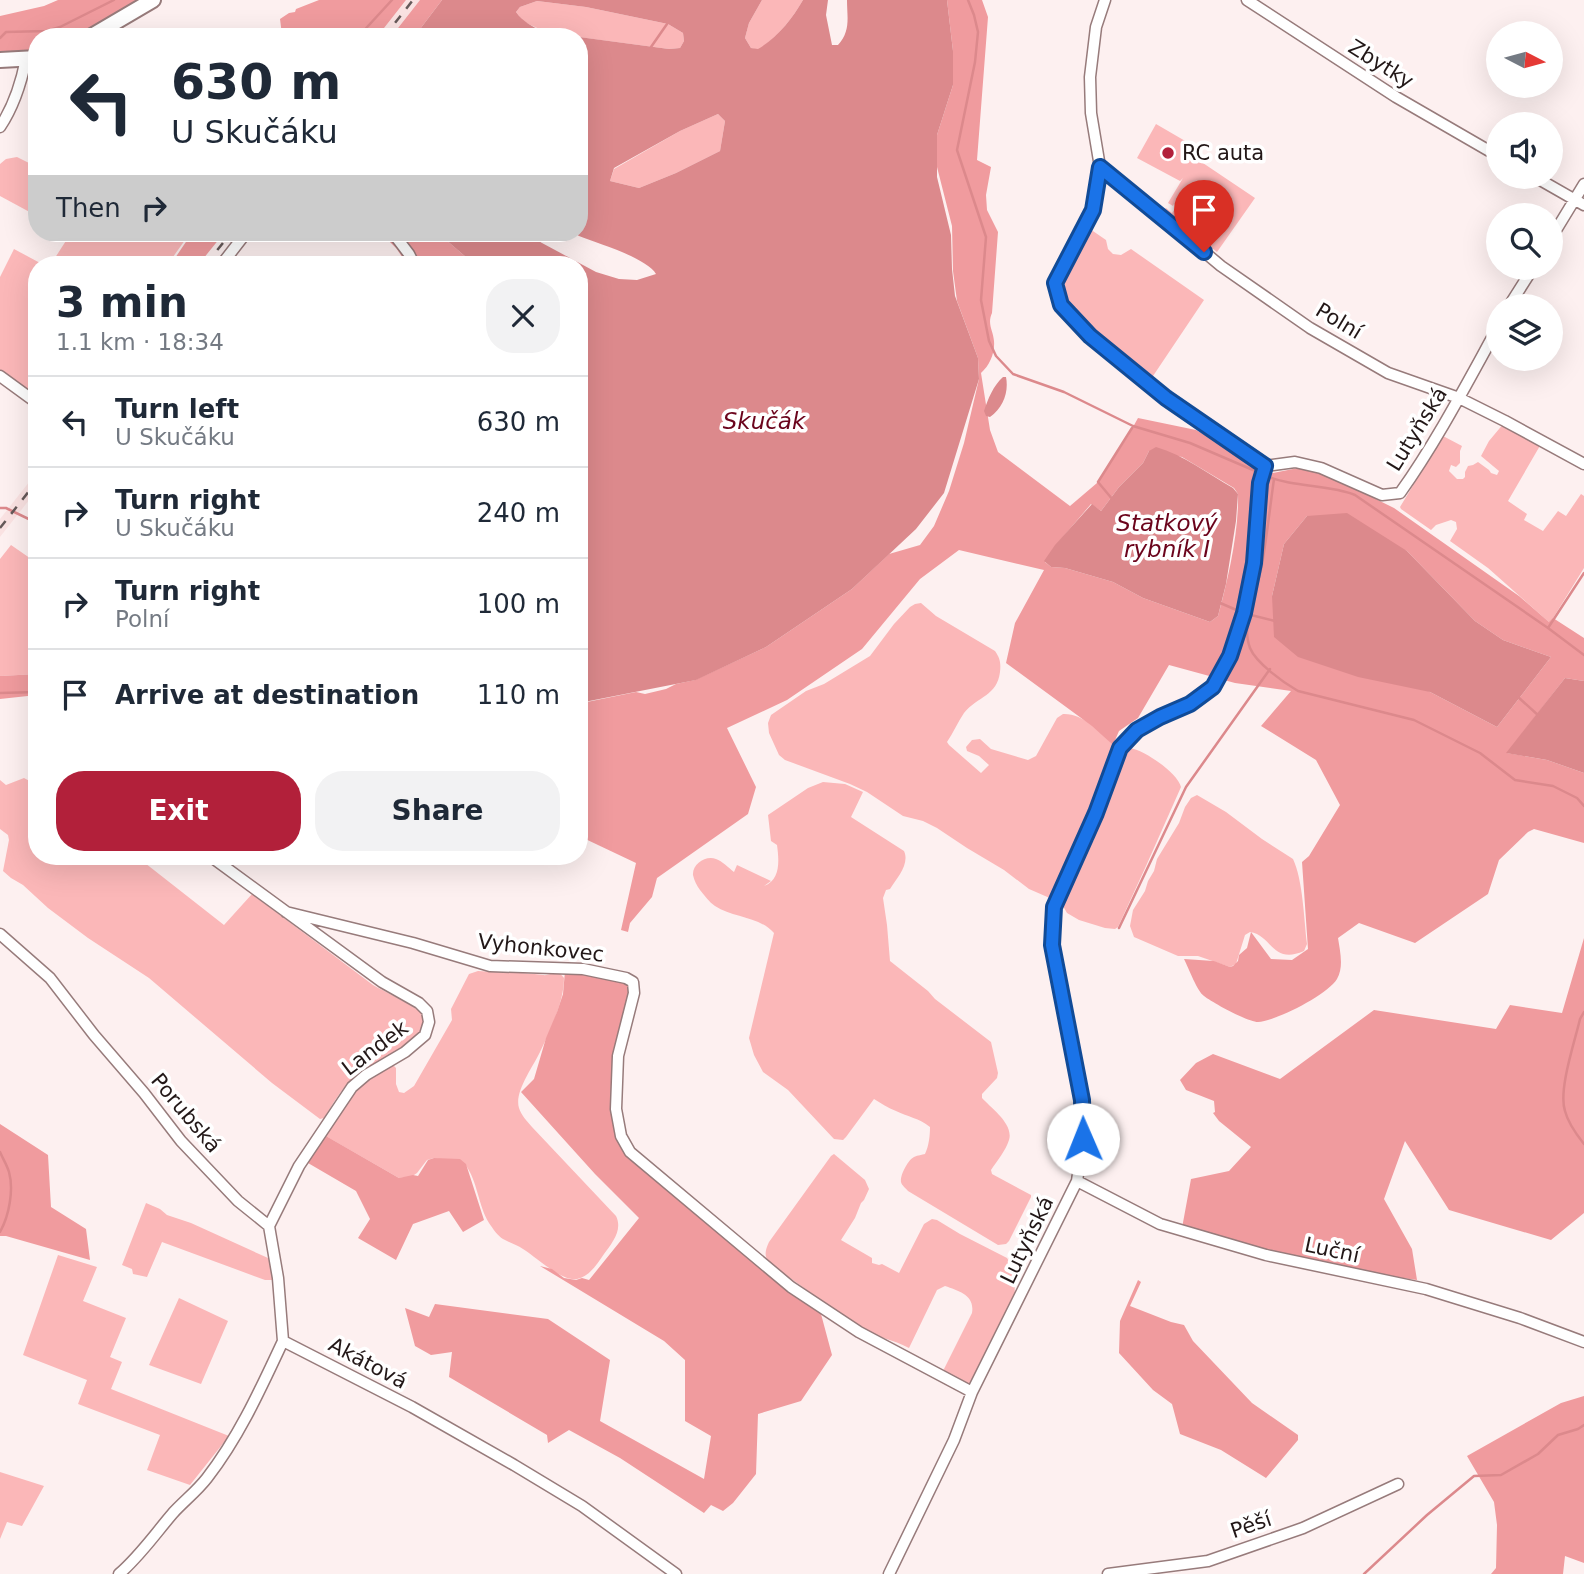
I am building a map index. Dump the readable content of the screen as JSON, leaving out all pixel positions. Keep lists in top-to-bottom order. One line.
{"streets":{"street":["Zbytky","Polní","Lutyňská","Vyhonkovec","Landek","Porubská","Luční","Akátová","Pěší"]},"crossings":[["Polní","Lutyňská"],["Lutyňská","Vyhonkovec"],["Lutyňská","Luční"],["Vyhonkovec","Landek"],["Landek","Porubská"]],"water":["Skučák","Statkový rybník I"],"places":["RC auta"],"north":"right","page":{"turn":["630 m","U Skučáku"],"then":"Then","heading":["3 min","1.1 km · 18:34"],"list":[{"name":"Turn left","note":"U Skučáku","value":"630 m"},{"name":"Turn right","note":"U Skučáku","value":"240 m"},{"name":"Turn right","note":"Polní","value":"100 m"},{"name":"Arrive at destination","value":"110 m"}],"buttons":["Exit","Share"]}}
